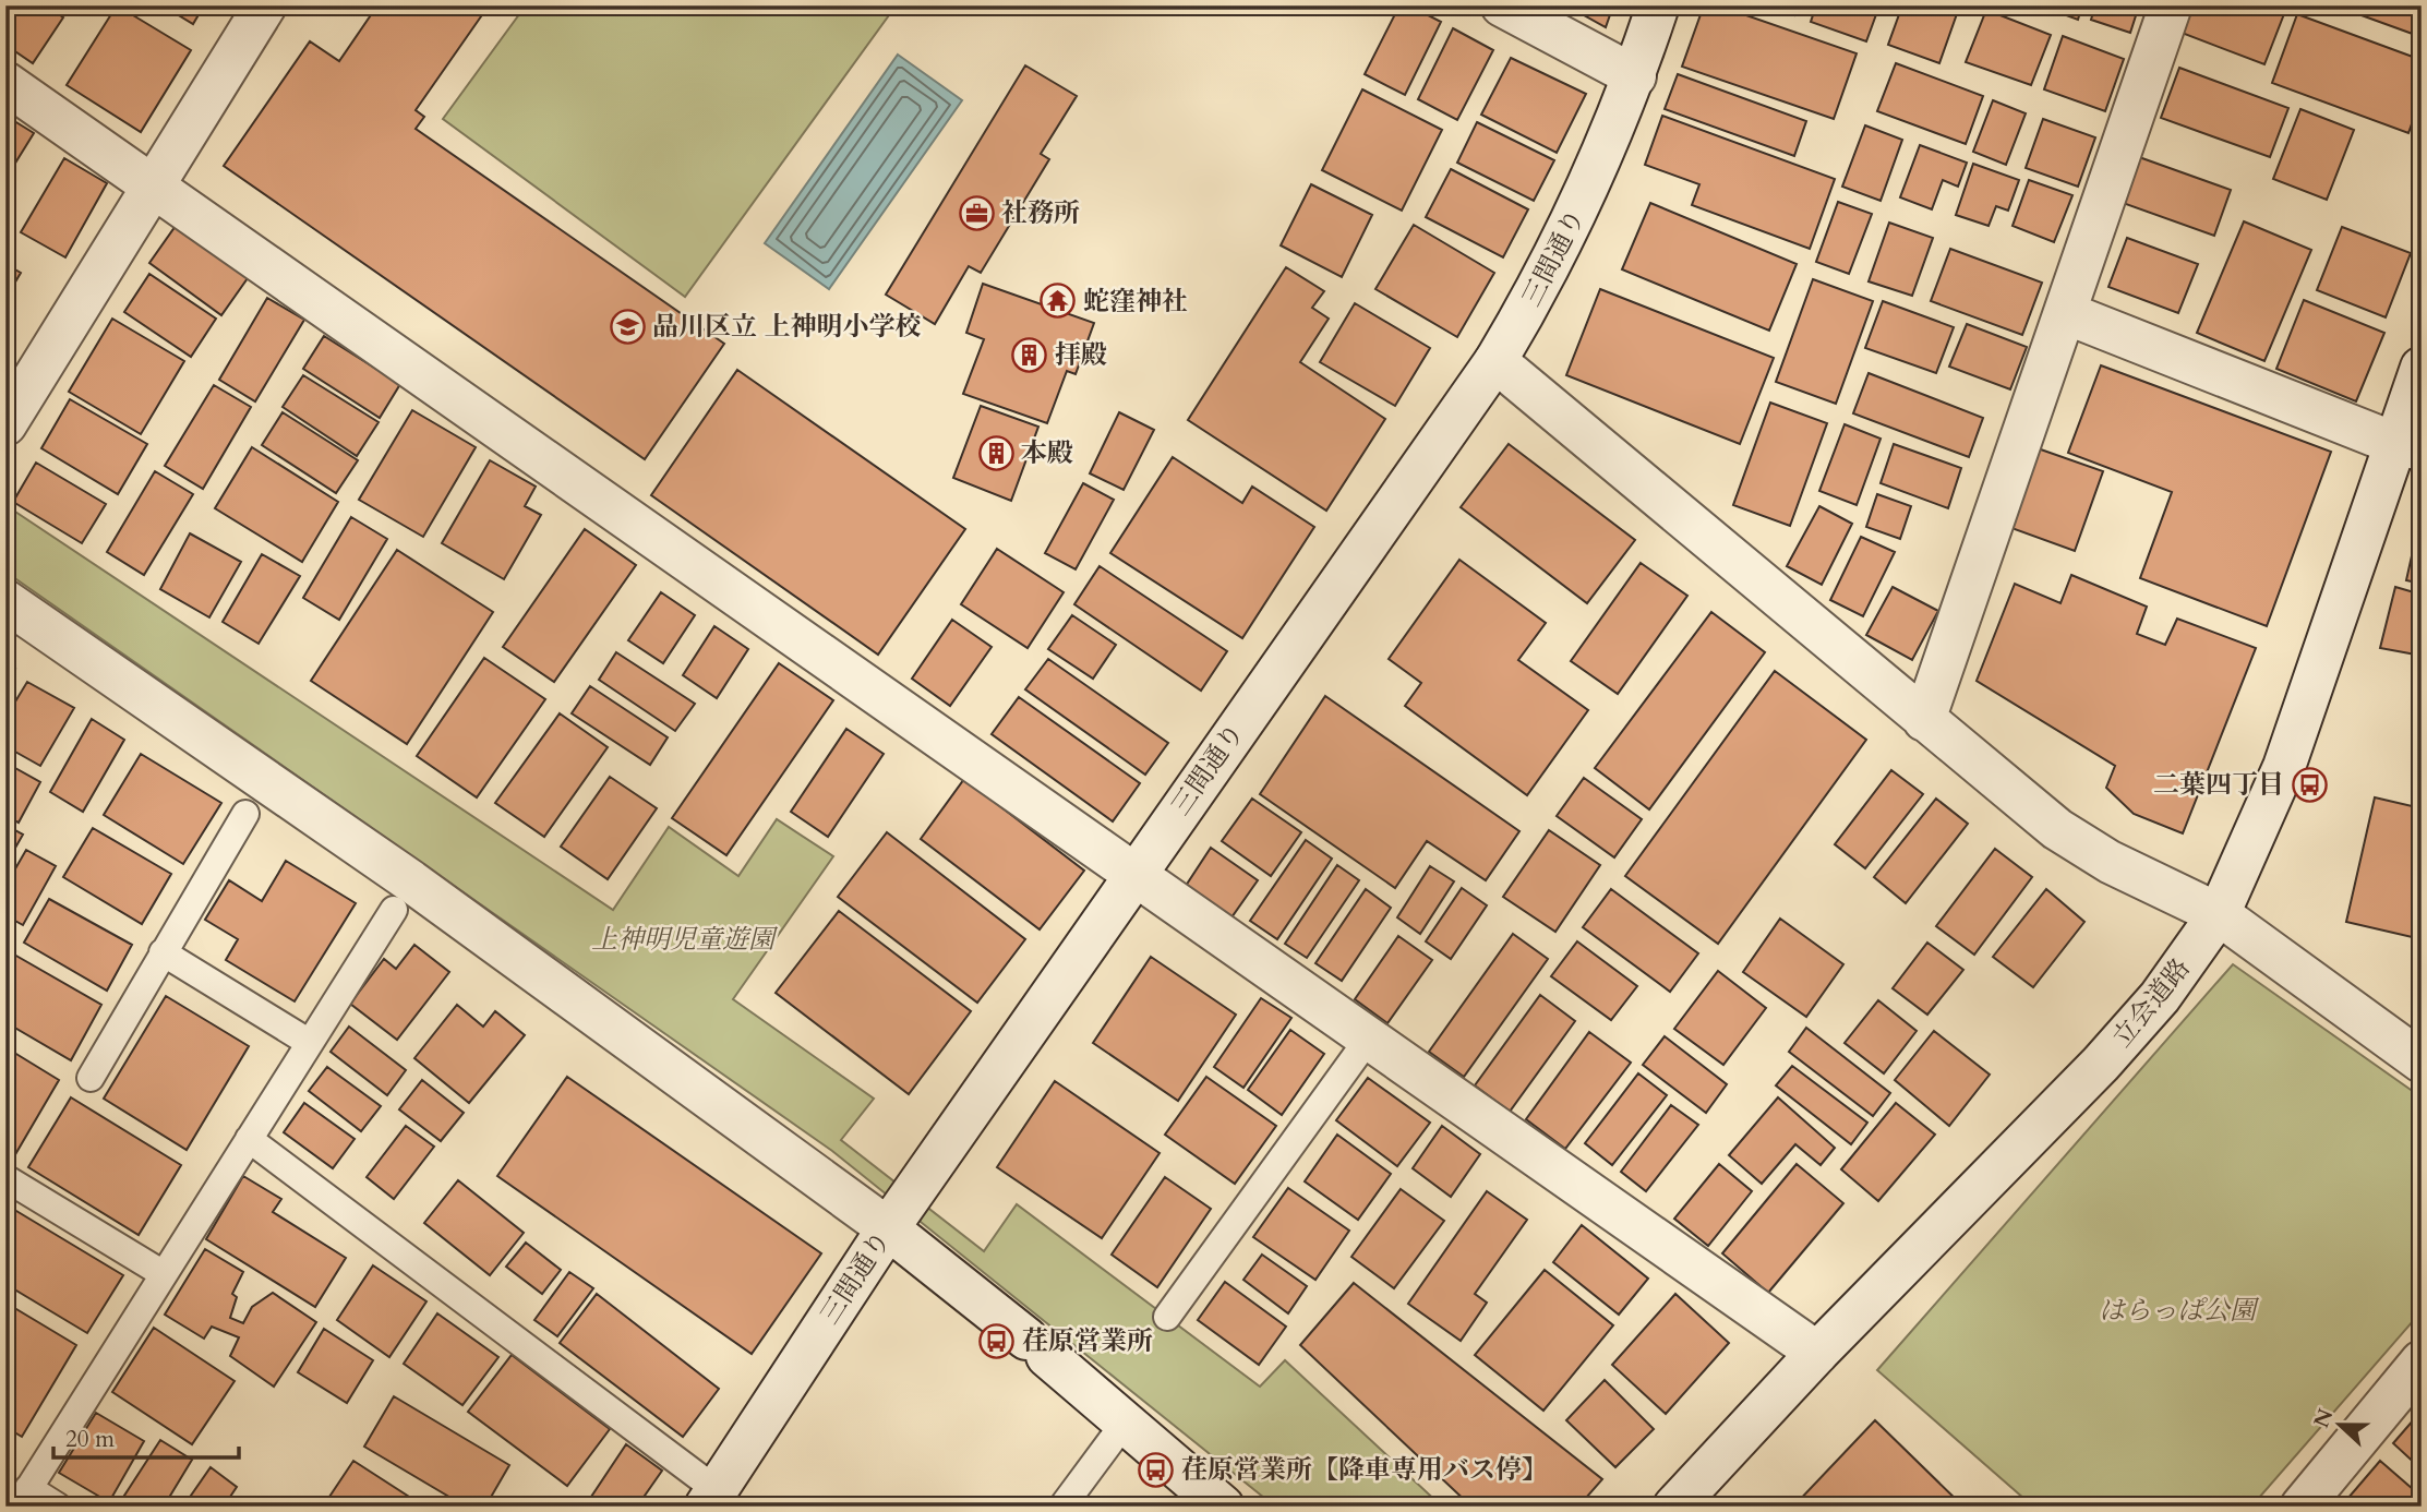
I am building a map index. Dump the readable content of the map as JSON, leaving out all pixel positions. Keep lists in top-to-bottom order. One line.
{"streets":{"street":["三間通り","立会道路"]},"parks":["上神明児童遊園","はらっぱ公園"],"places":{"office":["社務所"],"temple":["蛇窪神社"],"school or university":["品川区立 上神明小学校"],"building":["拝殿","本殿"],"bus stop":["二葉四丁目","荏原営業所","荏原営業所【降車専用バス停】"]},"scale_bar":"20 m","north":"left"}
